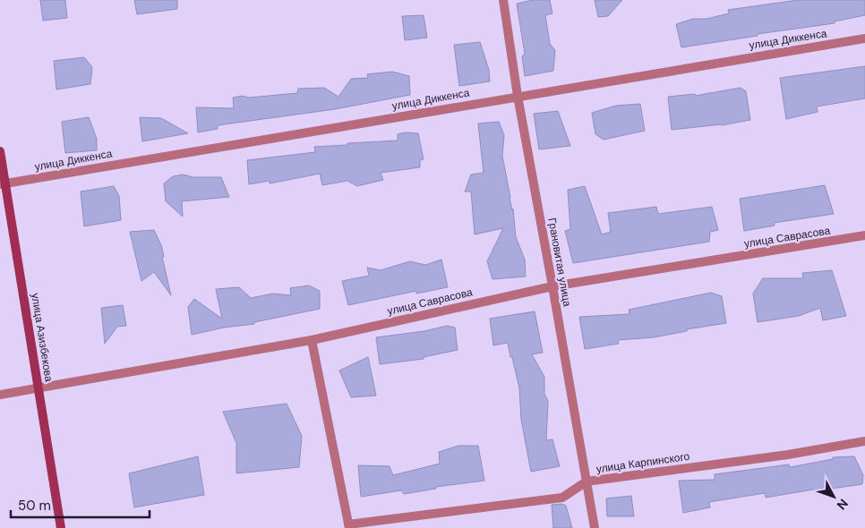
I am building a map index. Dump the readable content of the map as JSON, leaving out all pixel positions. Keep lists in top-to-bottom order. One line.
{"streets":{"main road":["улица Азизбекова"],"street":["улица Диккенса","улица Саврасова","Грановитая улица","улица Карпинского"]},"crossings":[["улица Диккенса","Грановитая улица"],["улица Диккенса","улица Азизбекова"],["улица Саврасова","Грановитая улица"],["улица Саврасова","улица Азизбекова"],["Грановитая улица","улица Карпинского"]],"scale_bar":"50 m","north":"bottom right"}
